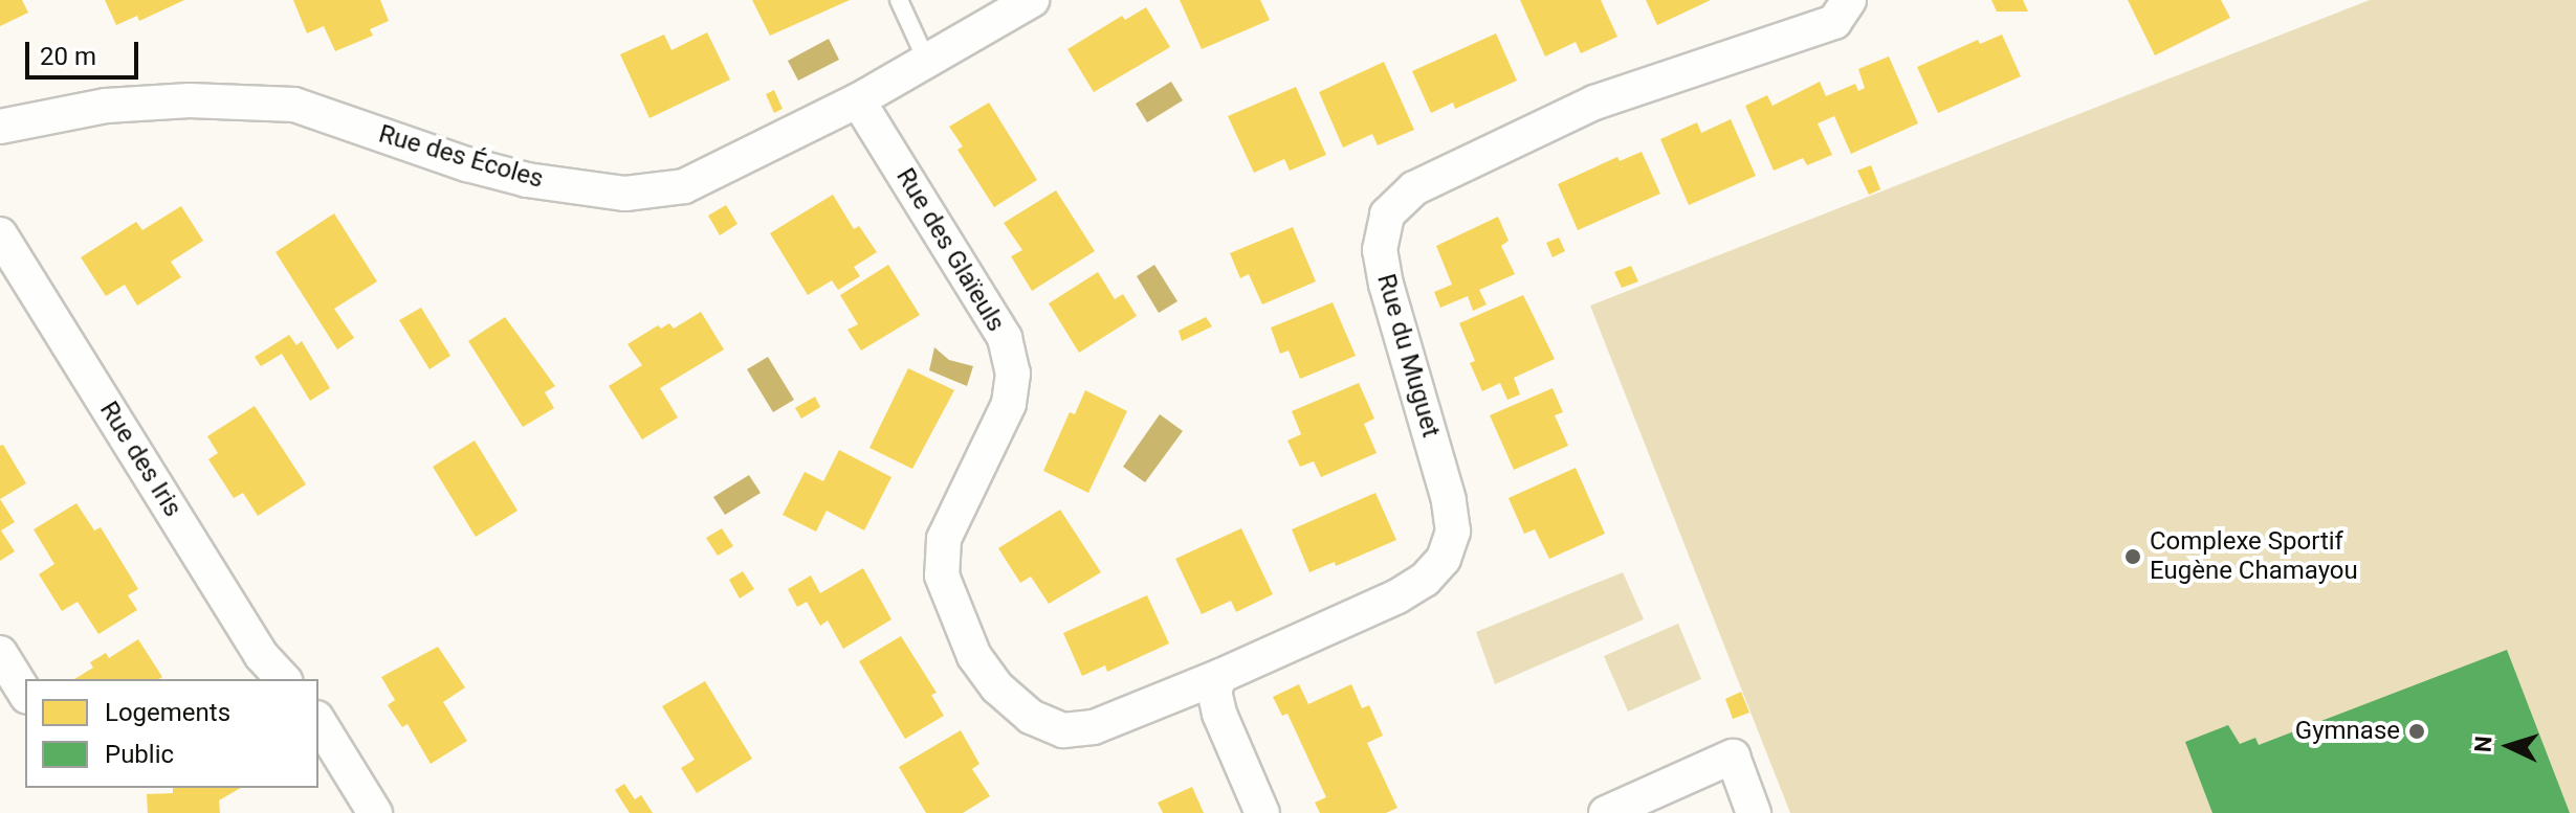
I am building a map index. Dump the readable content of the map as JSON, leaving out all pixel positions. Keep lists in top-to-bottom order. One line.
{"streets":{"street":["Rue des Écoles","Rue des Glaïeuls","Rue du Muguet","Rue des Iris"]},"crossings":[["Rue des Écoles","Rue des Glaïeuls"],["Rue des Glaïeuls","Rue du Muguet"]],"places":["Complexe Sportif Eugène Chamayou","Gymnase"],"legend":["Logements","Public"],"scale_bar":"20 m","north":"left"}
